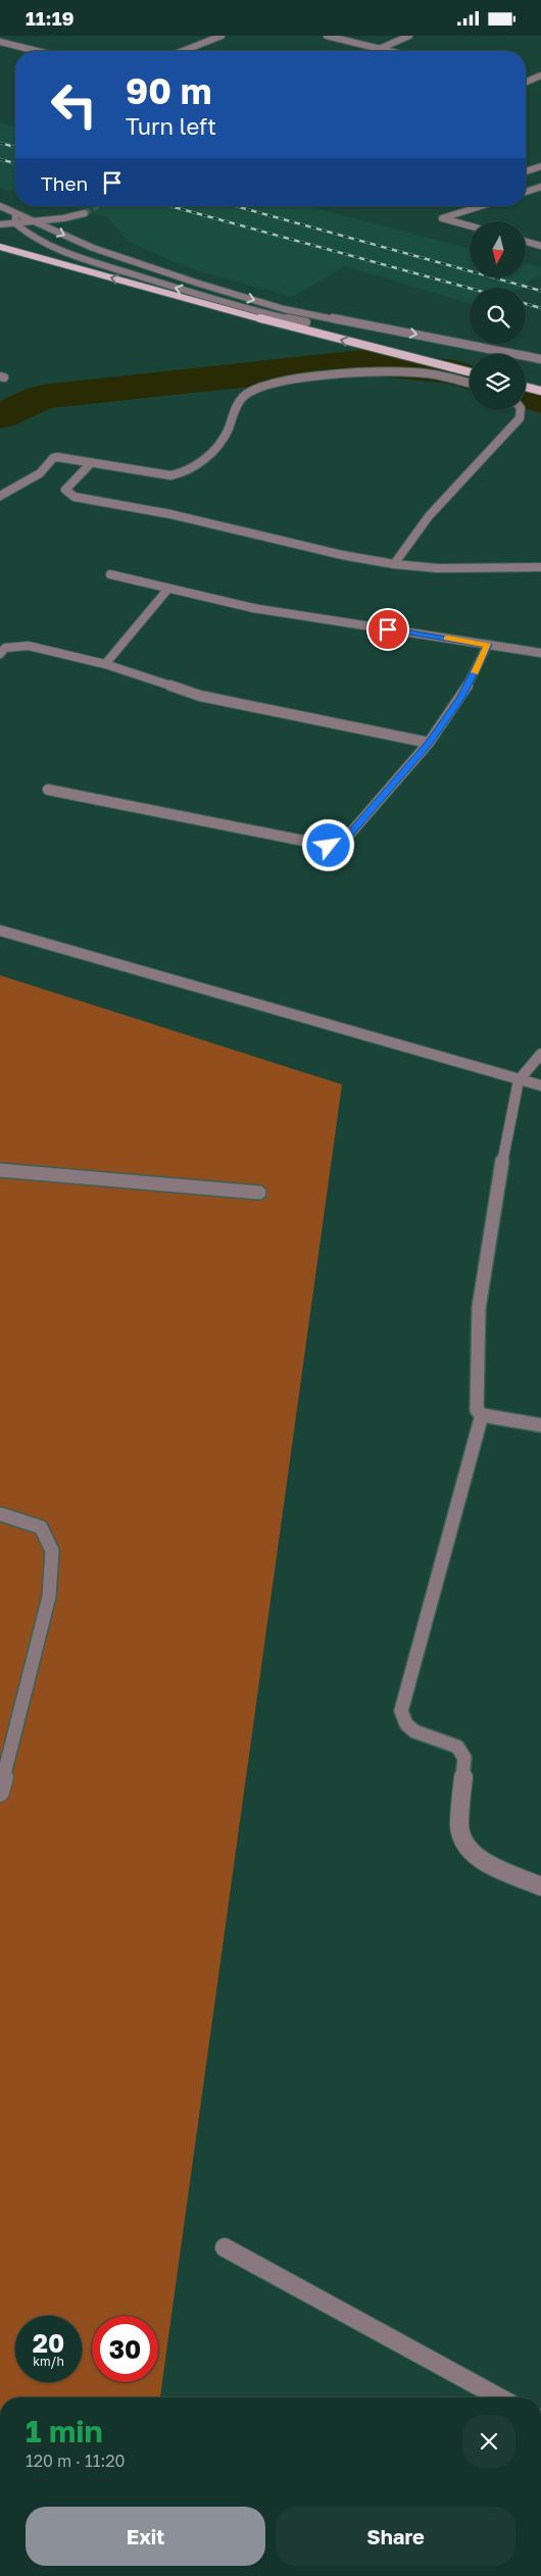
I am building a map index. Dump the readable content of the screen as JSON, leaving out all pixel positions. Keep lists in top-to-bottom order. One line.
{"north":"bottom","page":{"status":"11:19","turn":["90 m","Turn left"],"then":"Then","speed":"20 km/h","limit":"30","heading":["1 min","120 m · 11:20"],"buttons":["Exit","Share"]}}
